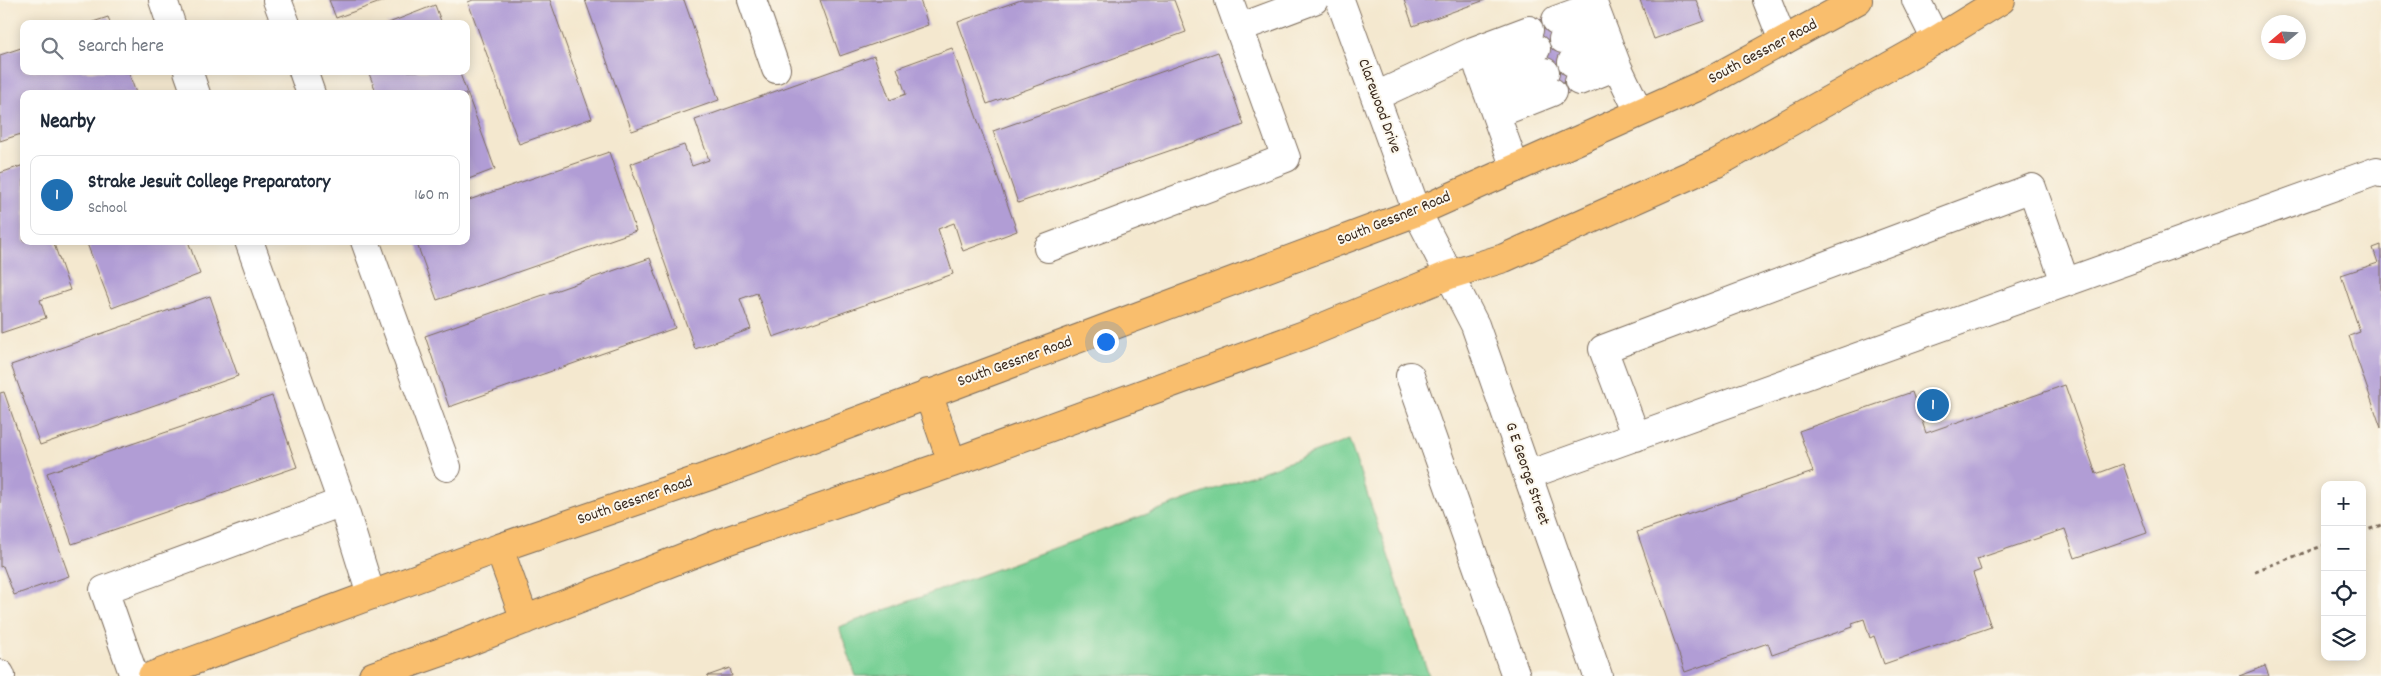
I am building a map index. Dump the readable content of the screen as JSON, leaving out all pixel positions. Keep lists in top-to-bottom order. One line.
{"streets":{"main road":["South Gessner Road"],"street":["Clarewood Drive","G E George Street"]},"crossings":[["South Gessner Road","Clarewood Drive"],["Clarewood Drive","G E George Street"]],"north":"left","page":{"search":"Search here","heading":"Nearby","list":[{"mark":"1","name":"Strake Jesuit College Preparatory","note":"School","value":"160 m"}],"pins":"1","map_buttons":["+","−"]}}
